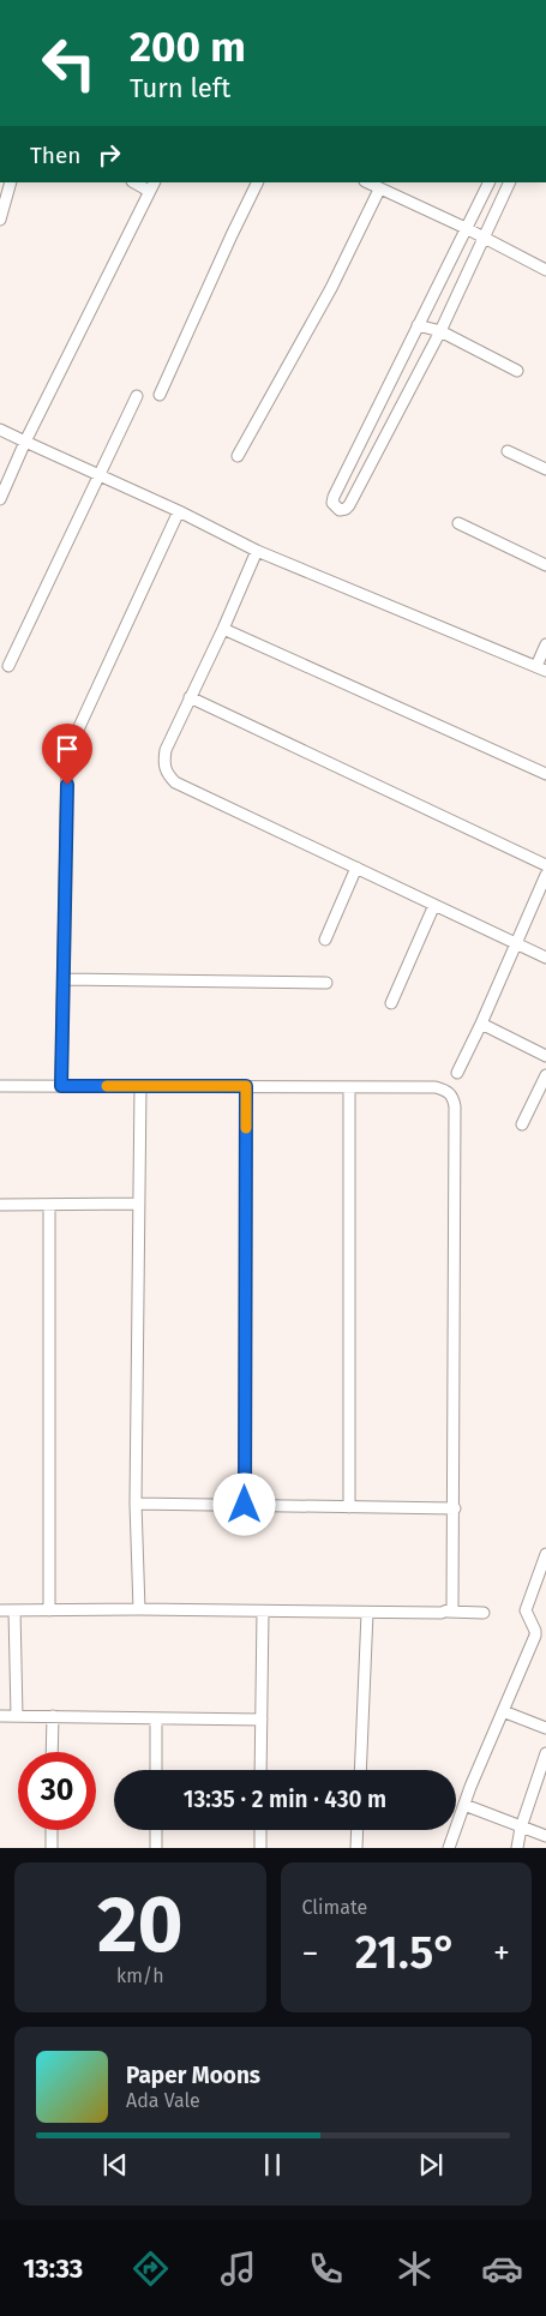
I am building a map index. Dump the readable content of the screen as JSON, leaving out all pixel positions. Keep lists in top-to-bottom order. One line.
{"page":{"turn":["200 m","Turn left"],"then":"Then","limit":"30","trip":"13:35 · 2 min · 430 m","tile":[["20","km/h"],"Climate"],"heat":["−","21.5°","+"],"song":["Paper Moons","Ada Vale"],"tabs":"13:33"}}
